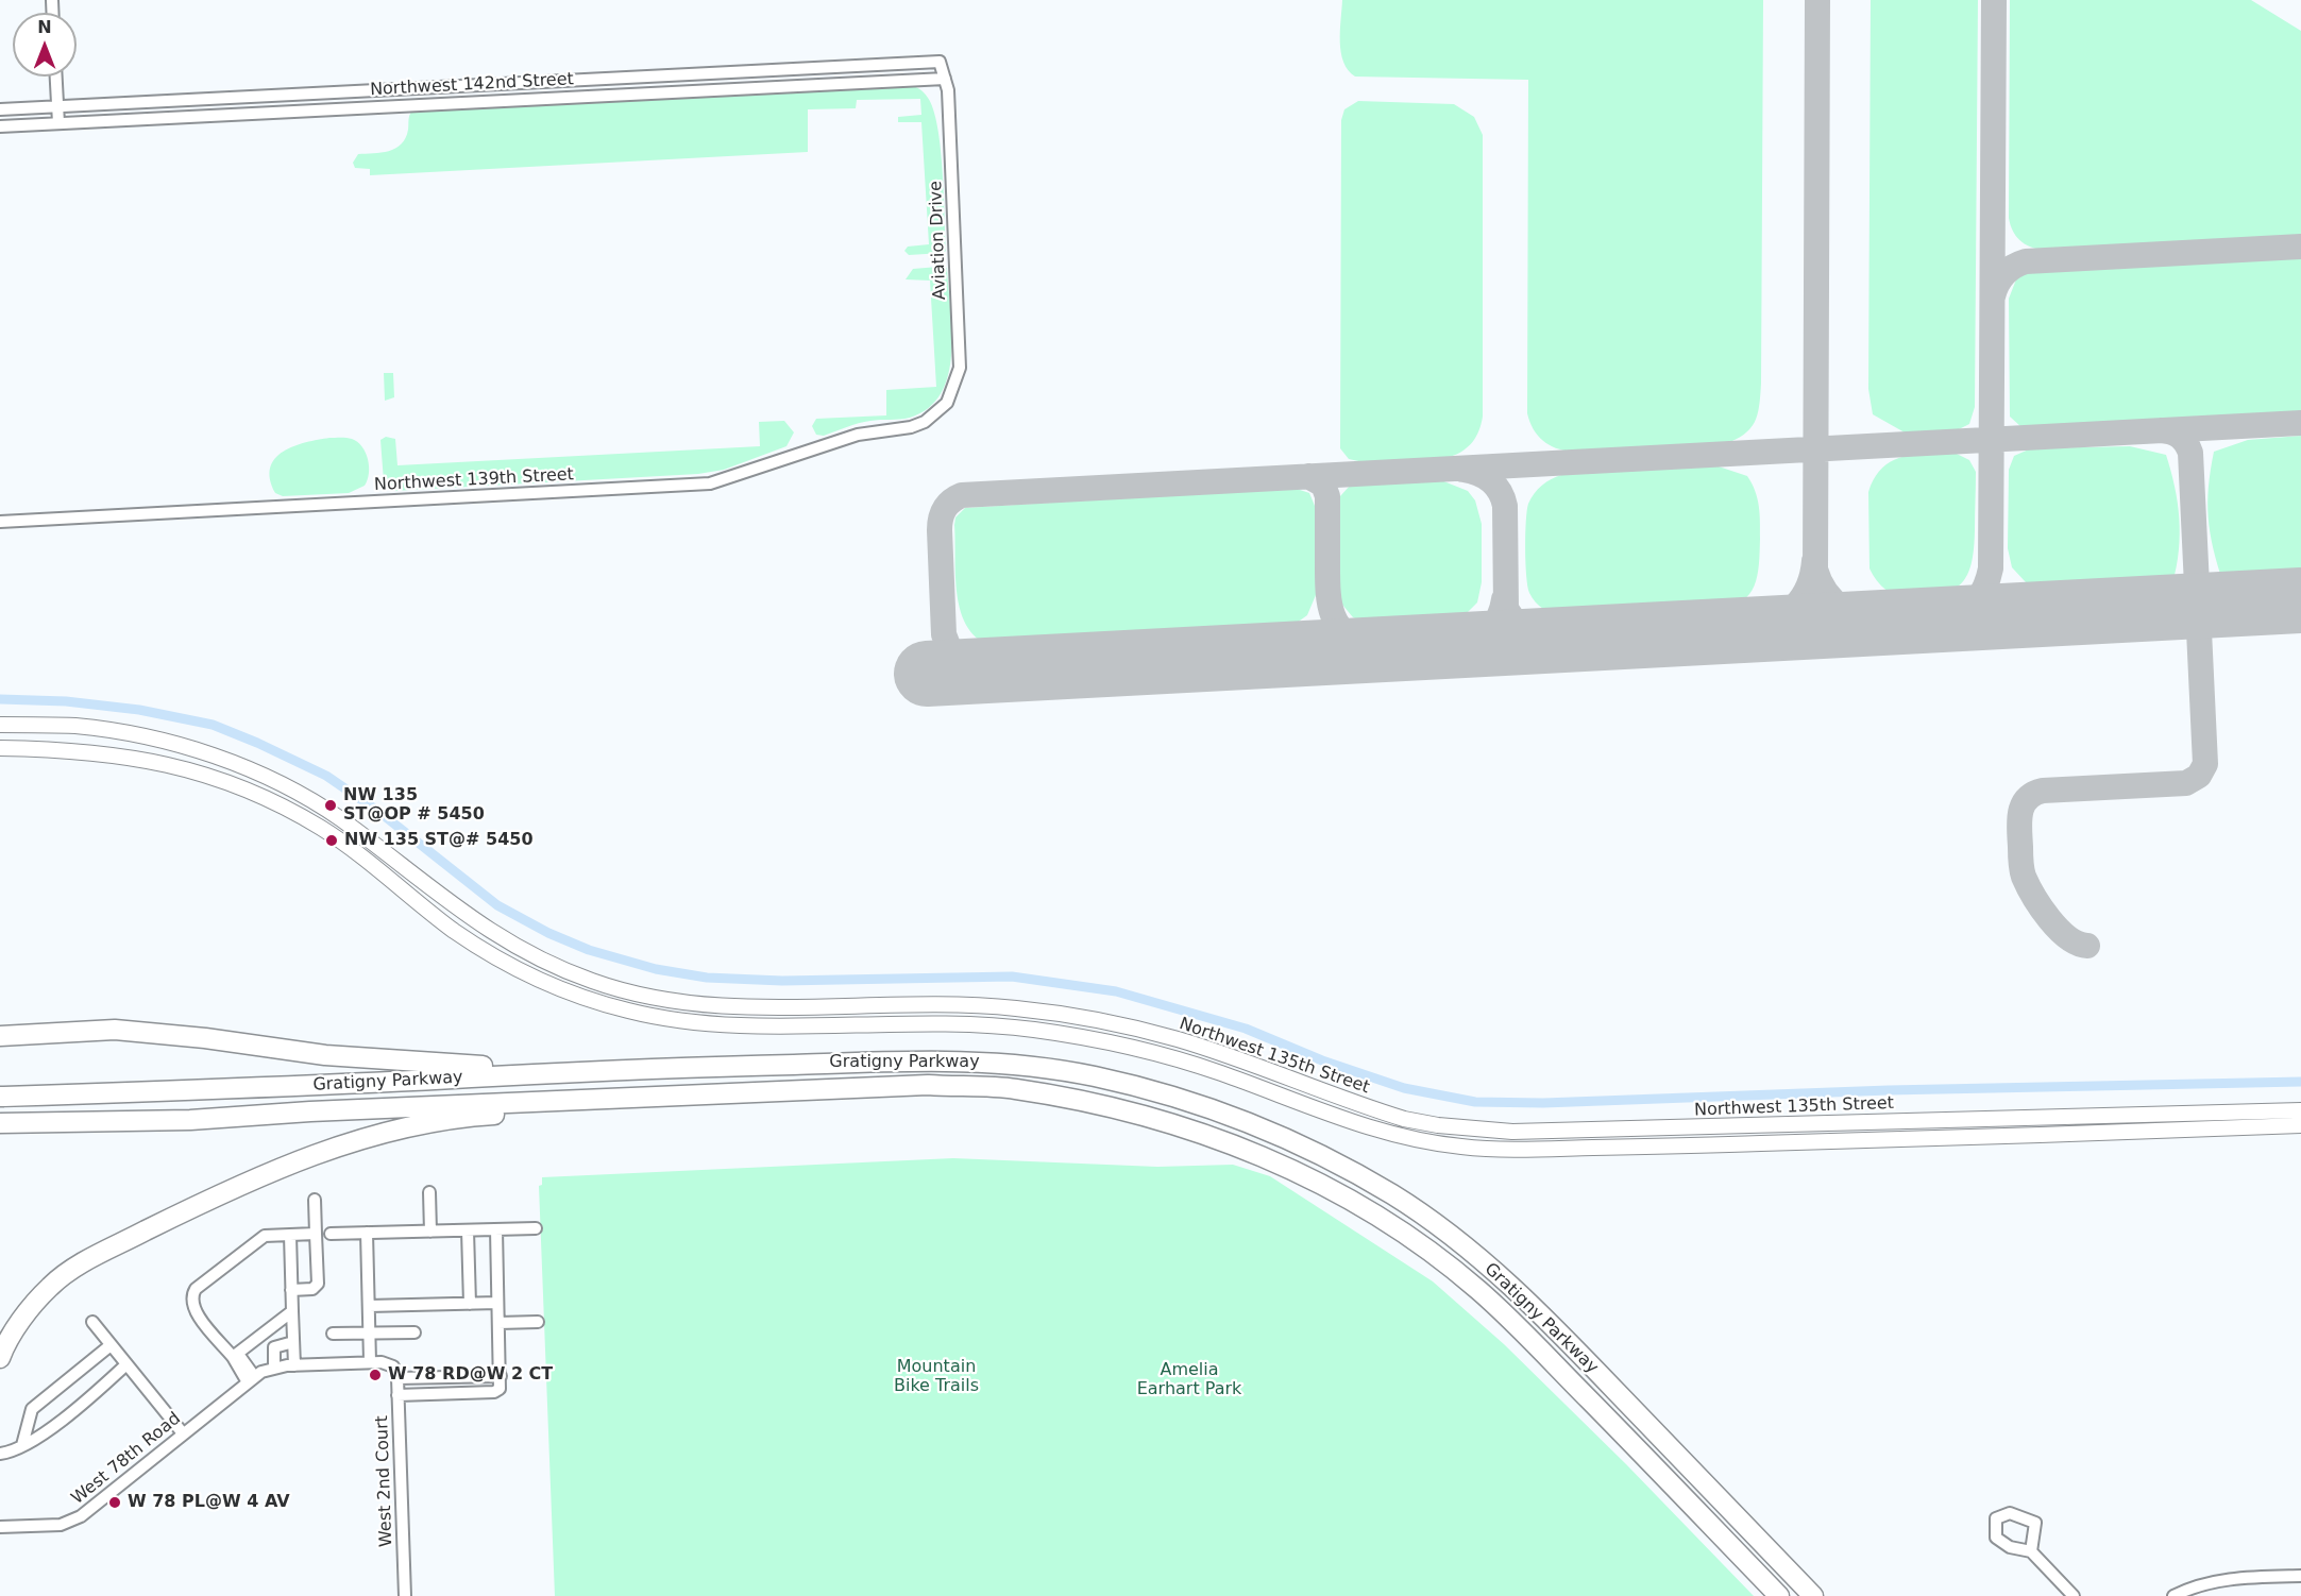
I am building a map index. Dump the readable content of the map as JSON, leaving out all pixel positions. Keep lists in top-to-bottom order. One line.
{"streets":{"highway":["Gratigny Parkway"],"main road":["Northwest 135th Street"],"street":["Northwest 142nd Street","Aviation Drive","Northwest 139th Street","West 78th Road","West 2nd Court"]},"crossings":[["Northwest 142nd Street","Aviation Drive"],["Aviation Drive","Northwest 139th Street"],["West 78th Road","West 2nd Court"]],"parks":["Mountain Bike Trails","Amelia Earhart Park"],"places":["NW 135 ST@OP # 5450","NW 135 ST@# 5450","W 78 RD@W 2 CT","W 78 PL@W 4 AV"],"north":"top"}
